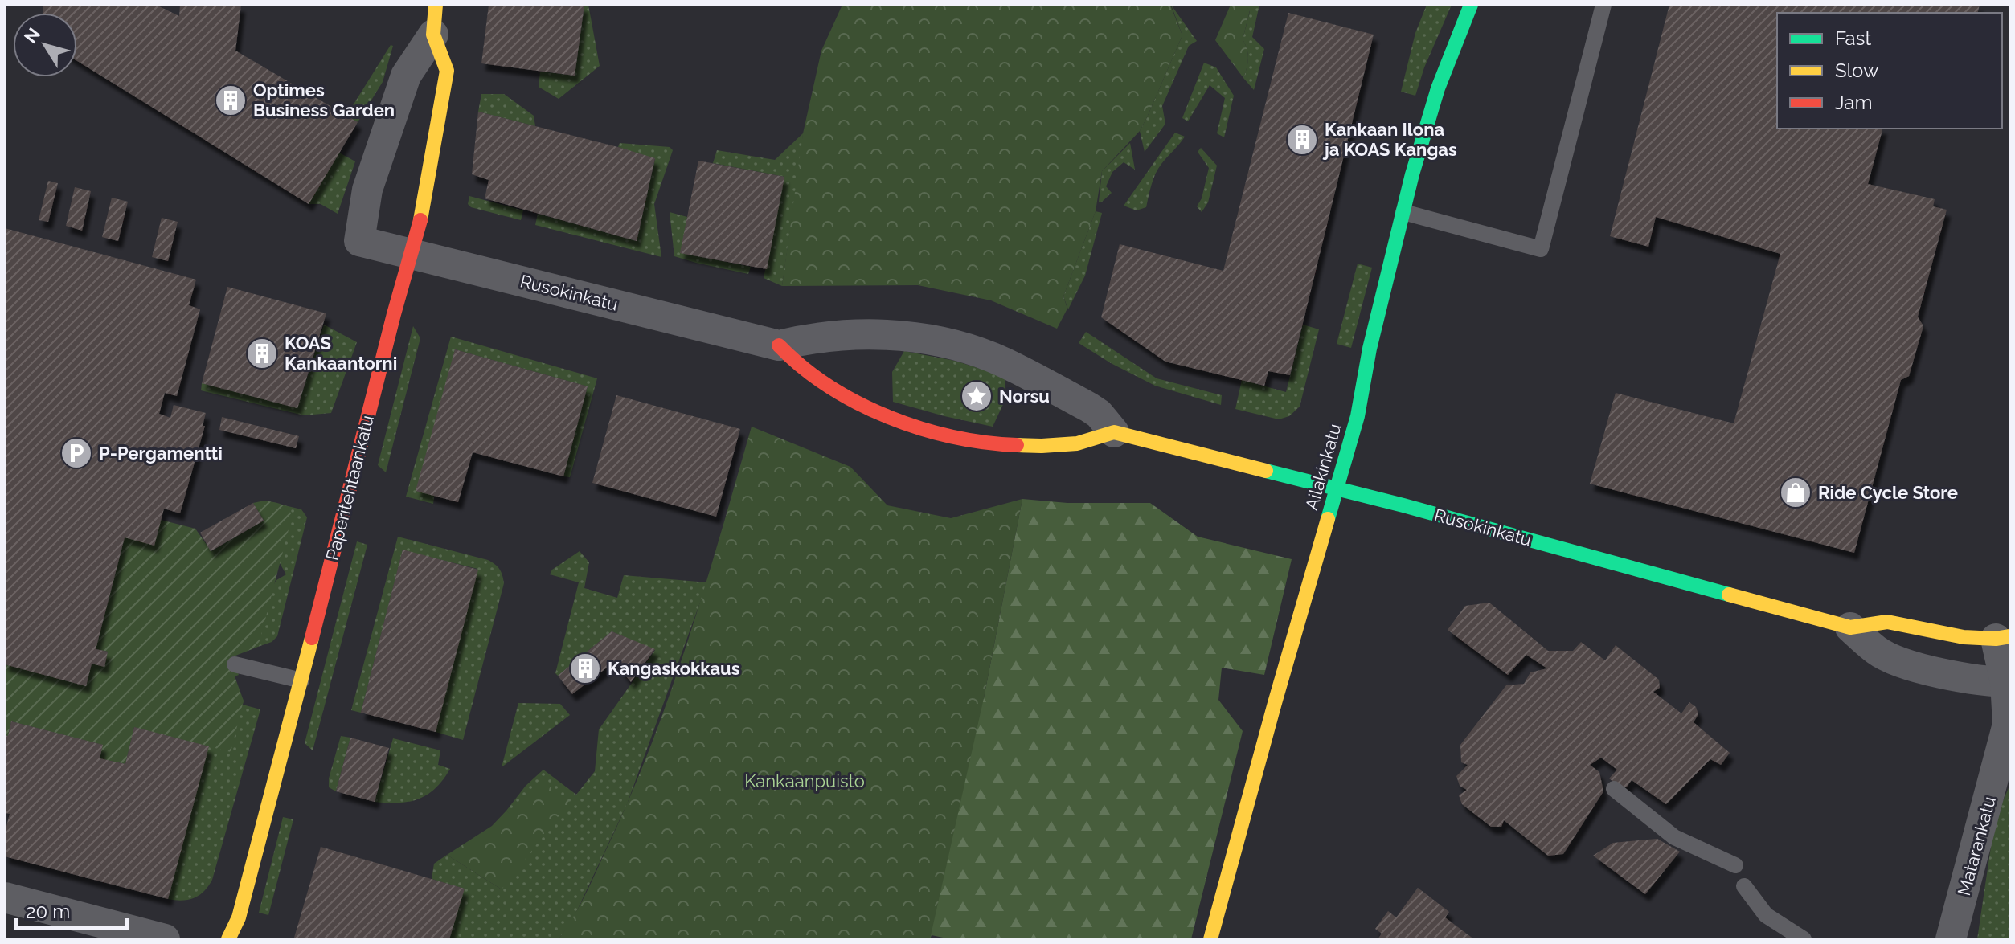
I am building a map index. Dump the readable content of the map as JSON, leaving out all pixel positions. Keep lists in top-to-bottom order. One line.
{"streets":{"street":["Rusokinkatu","Ailakinkatu","Paperitehtaankatu","Matarankatu"]},"crossings":[["Rusokinkatu","Ailakinkatu"],["Rusokinkatu","Paperitehtaankatu"],["Rusokinkatu","Matarankatu"]],"parks":["Kankaanpuisto"],"places":{"building":["Optimes Business Garden","Kankaan Ilona ja KOAS Kangas","KOAS Kankaantorni","Kangaskokkaus"],"place":["Norsu"],"parking":["P-Pergamentti"],"shop":["Ride Cycle Store"]},"legend":["Fast","Slow","Jam"],"scale_bar":"20 m","north":"top left"}
